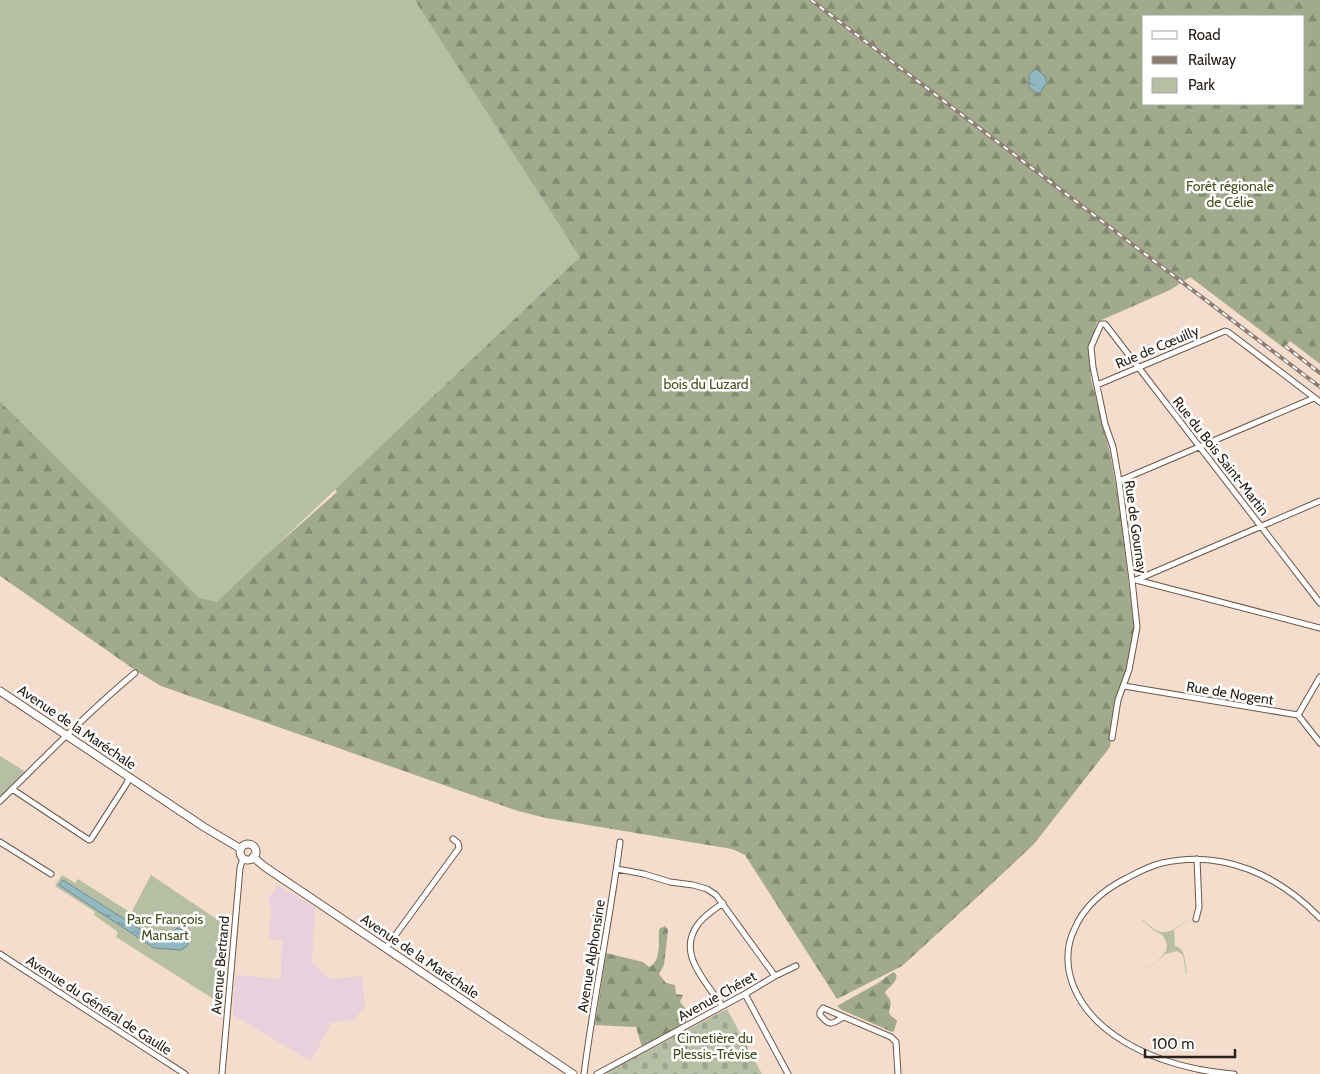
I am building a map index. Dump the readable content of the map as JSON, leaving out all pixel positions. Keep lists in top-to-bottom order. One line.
{"streets":{"street":["Rue de Cœuilly","Rue du Bois Saint-Martin","Rue de Gournay","Rue de Nogent","Avenue de la Maréchale","Avenue Alphonsine","Avenue Bertrand","Avenue Chéret","Avenue du Général de Gaulle"]},"crossings":[["Rue de Cœuilly","Rue du Bois Saint-Martin"],["Rue de Cœuilly","Rue de Gournay"],["Rue du Bois Saint-Martin","Rue de Gournay"],["Rue de Gournay","Rue de Nogent"],["Avenue de la Maréchale","Avenue Bertrand"]],"parks":["Forêt régionale de Célie","bois du Luzard","Parc François Mansart","Cimetière du Plessis-Trévise"],"legend":["Road","Railway","Park"],"scale_bar":"100 m"}
